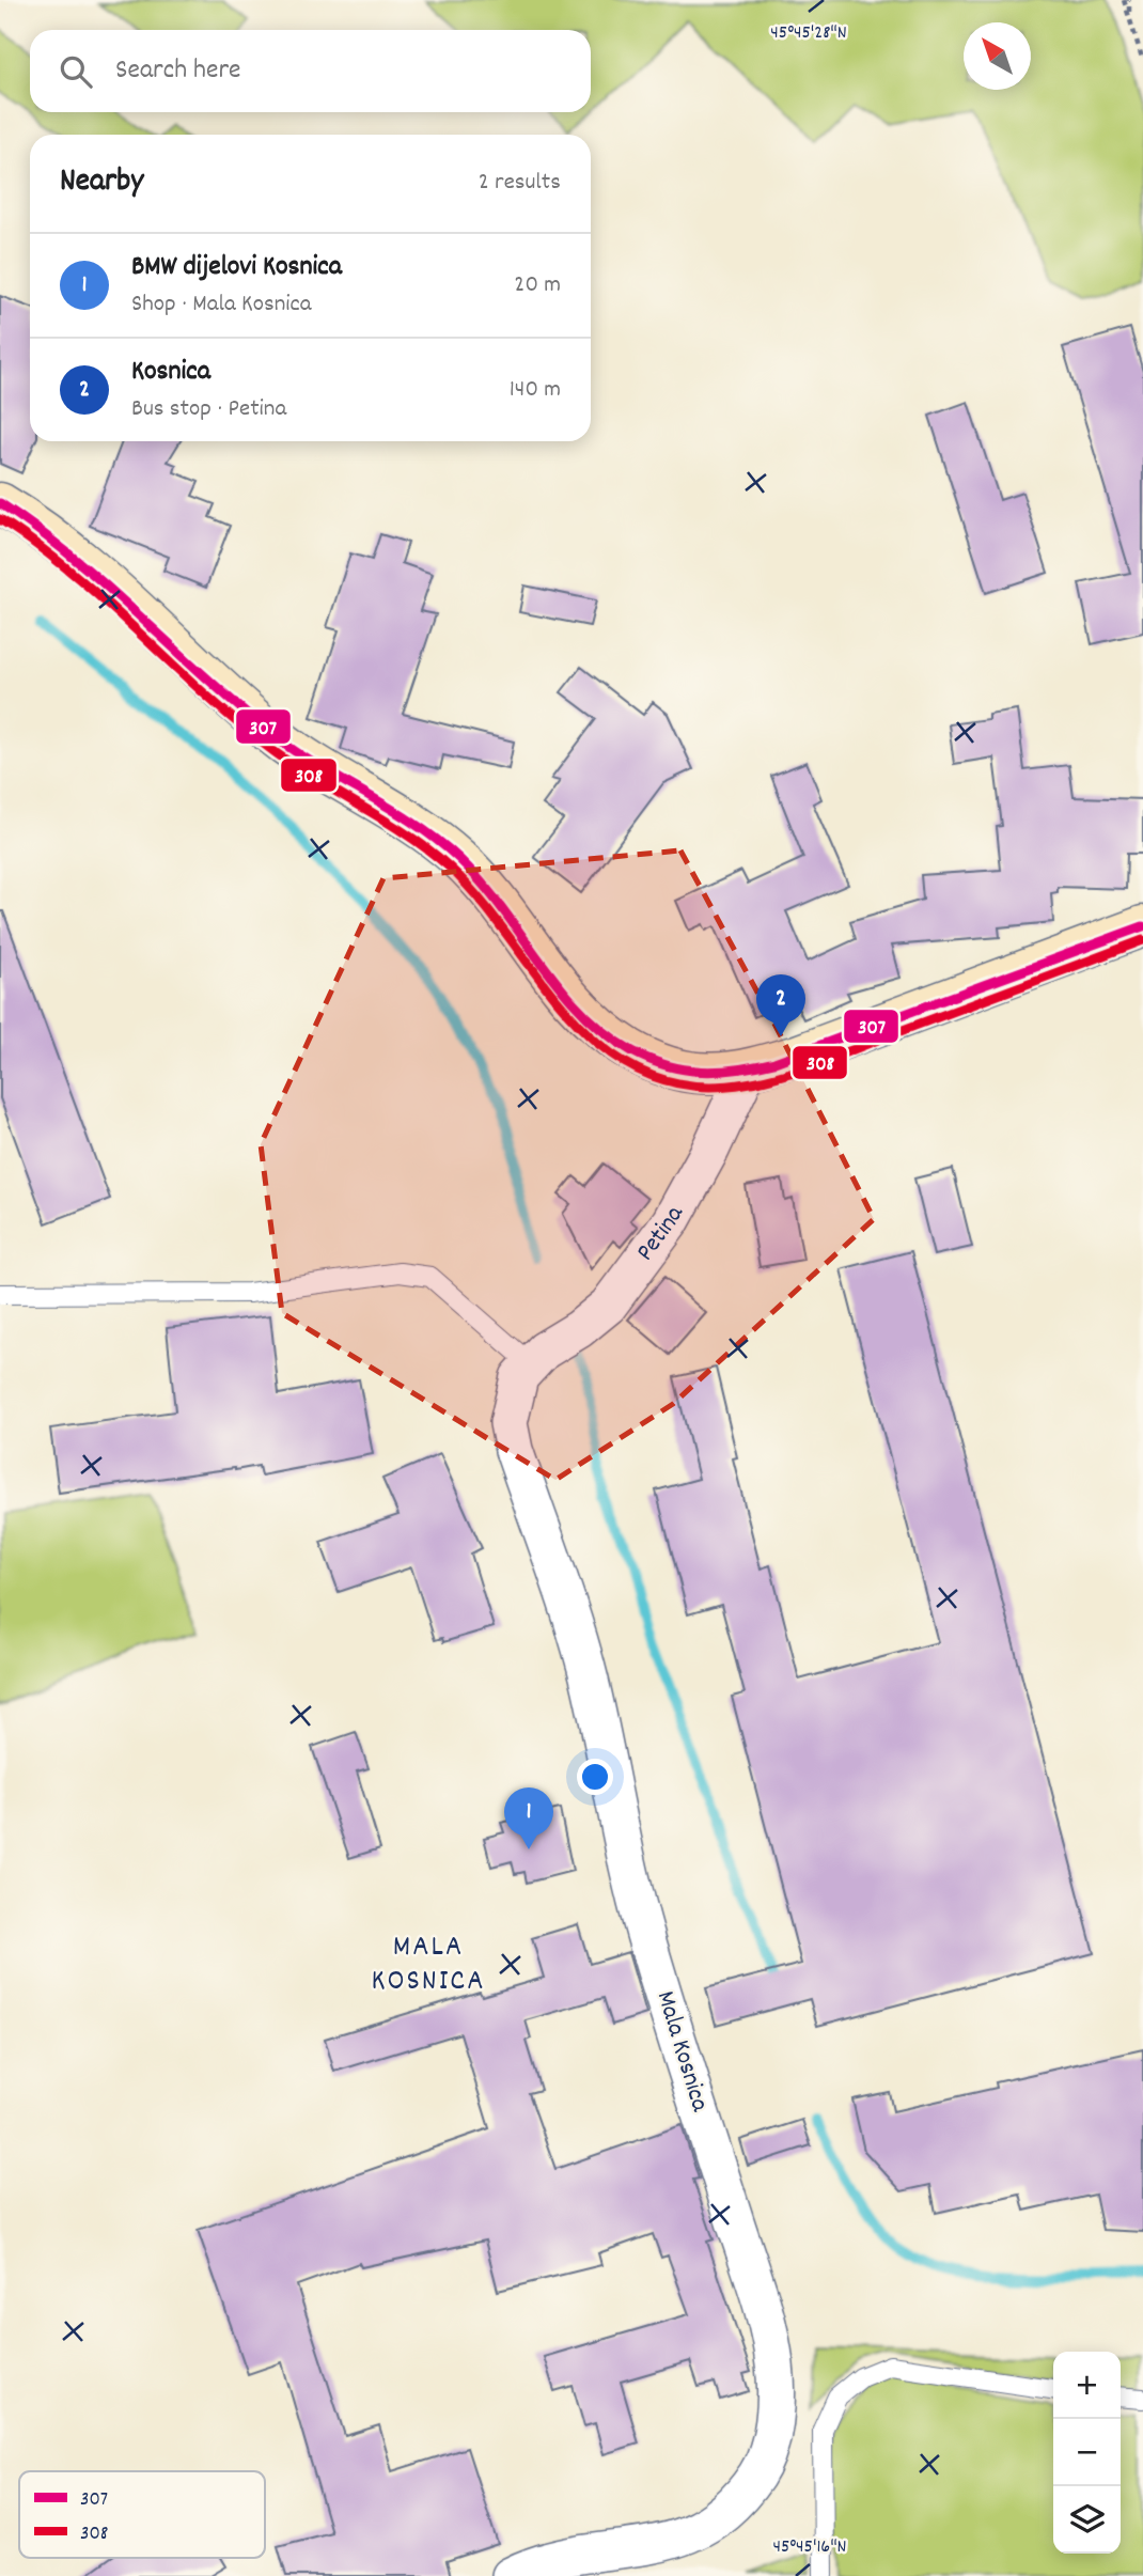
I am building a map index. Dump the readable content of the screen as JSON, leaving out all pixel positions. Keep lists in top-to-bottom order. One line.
{"streets":{"street":["Petina","Mala Kosnica"]},"crossings":[["Petina","Mala Kosnica"]],"districts":["MALA KOSNICA"],"lines":["transit line 307","transit line 308"],"legend":["307","308"],"north":"top left","page":{"search":"Search here","heading":["Nearby","2 results"],"list":[{"mark":"1","name":"BMW dijelovi Kosnica","note":"Shop · Mala Kosnica","value":"20 m"},{"mark":"2","name":"Kosnica","note":"Bus stop · Petina","value":"140 m"}],"pins":["2","1"],"map_buttons":["+","−"]},"coordinates":["45°45'28\"N","45°45'16\"N"]}
